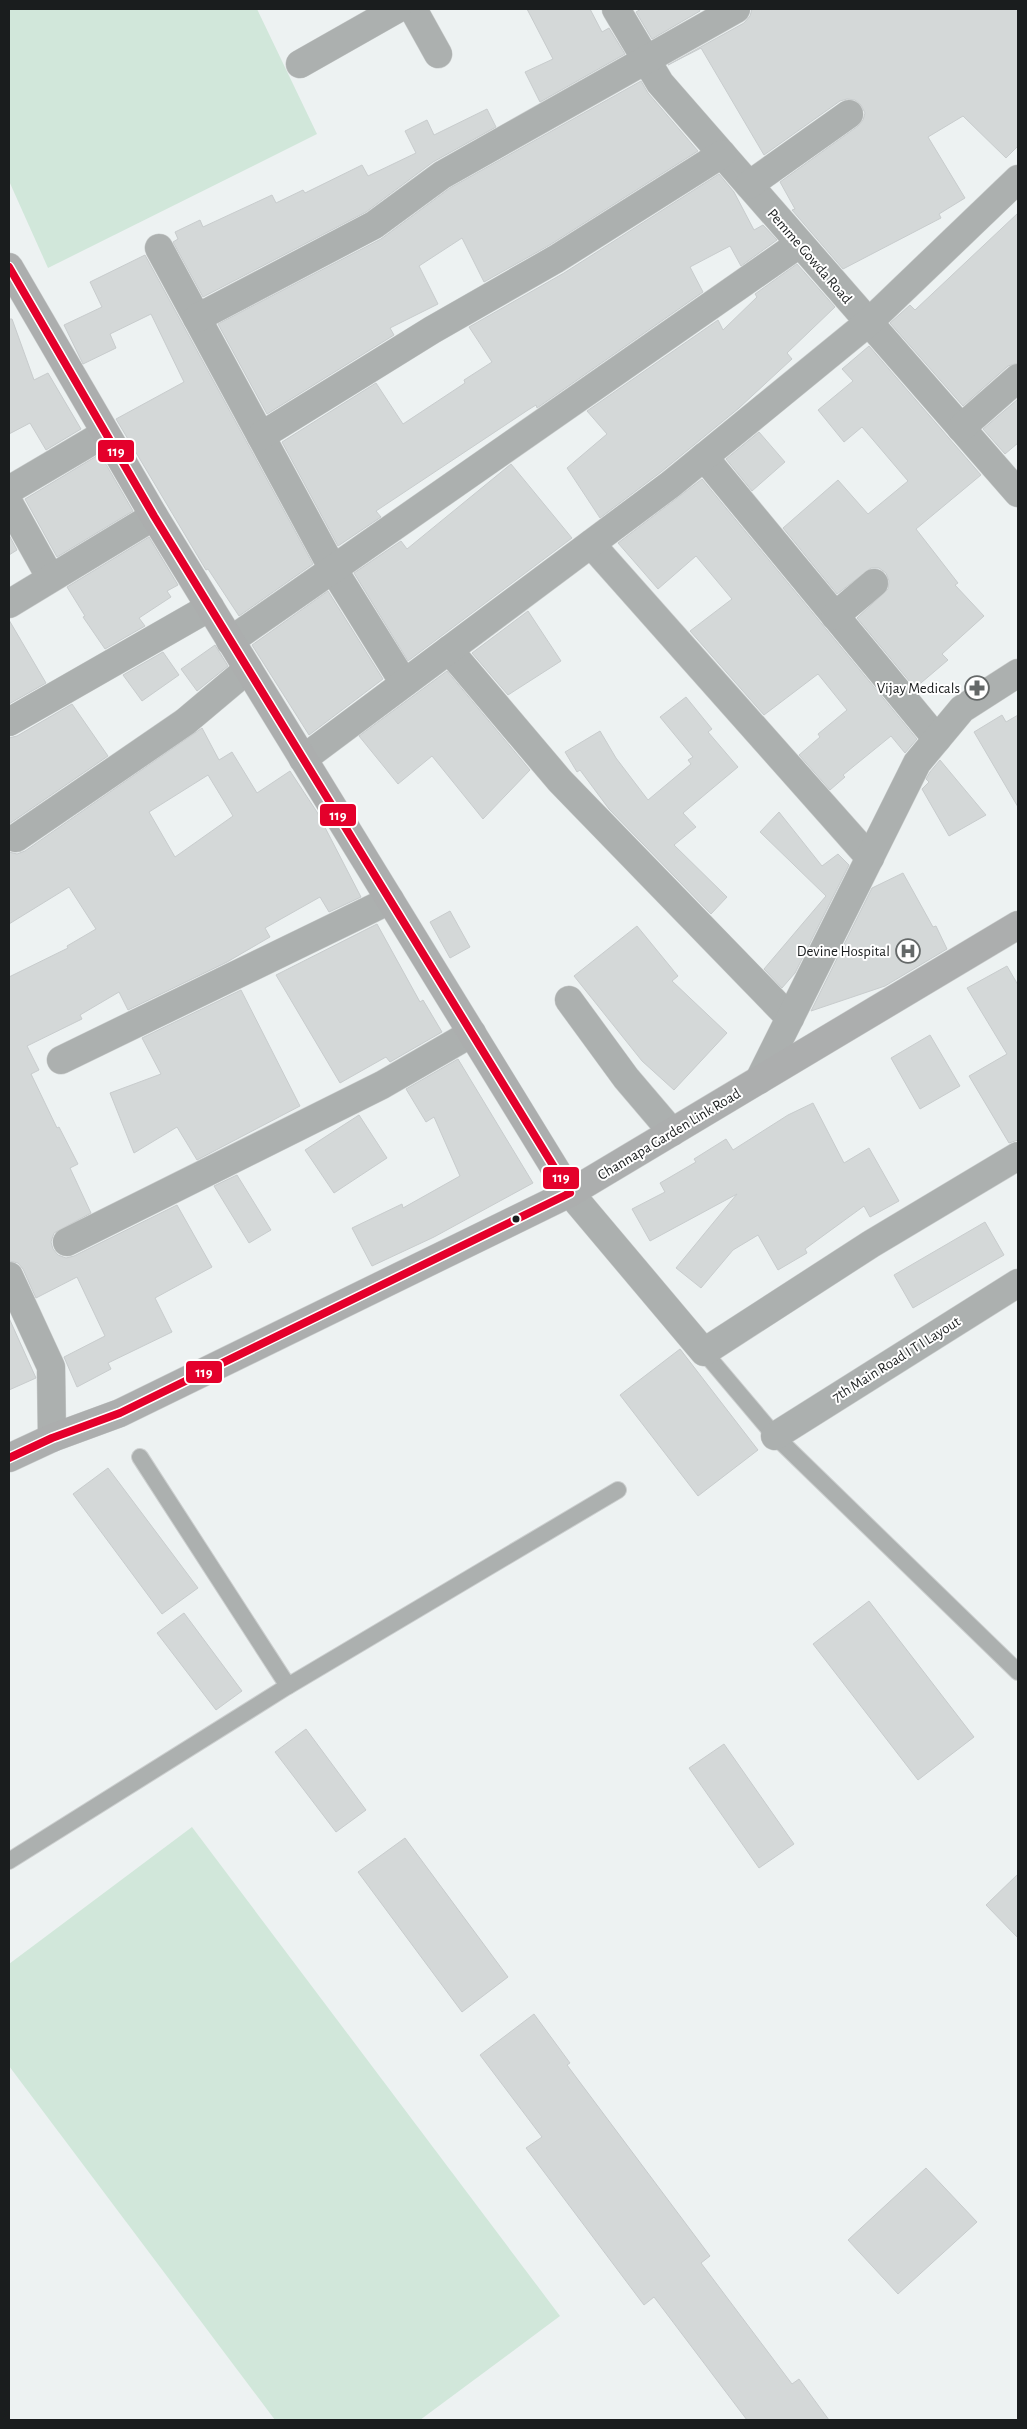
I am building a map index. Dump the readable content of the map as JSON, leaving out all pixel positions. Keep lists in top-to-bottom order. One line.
{"streets":{"street":["Pemme Gowda Road","Channapa Garden Link Road","7th Main Road I T I Layout"]},"places":{"pharmacy":["Vijay Medicals"],"hospital":["Devine Hospital"]},"lines":["transit line 119"]}
